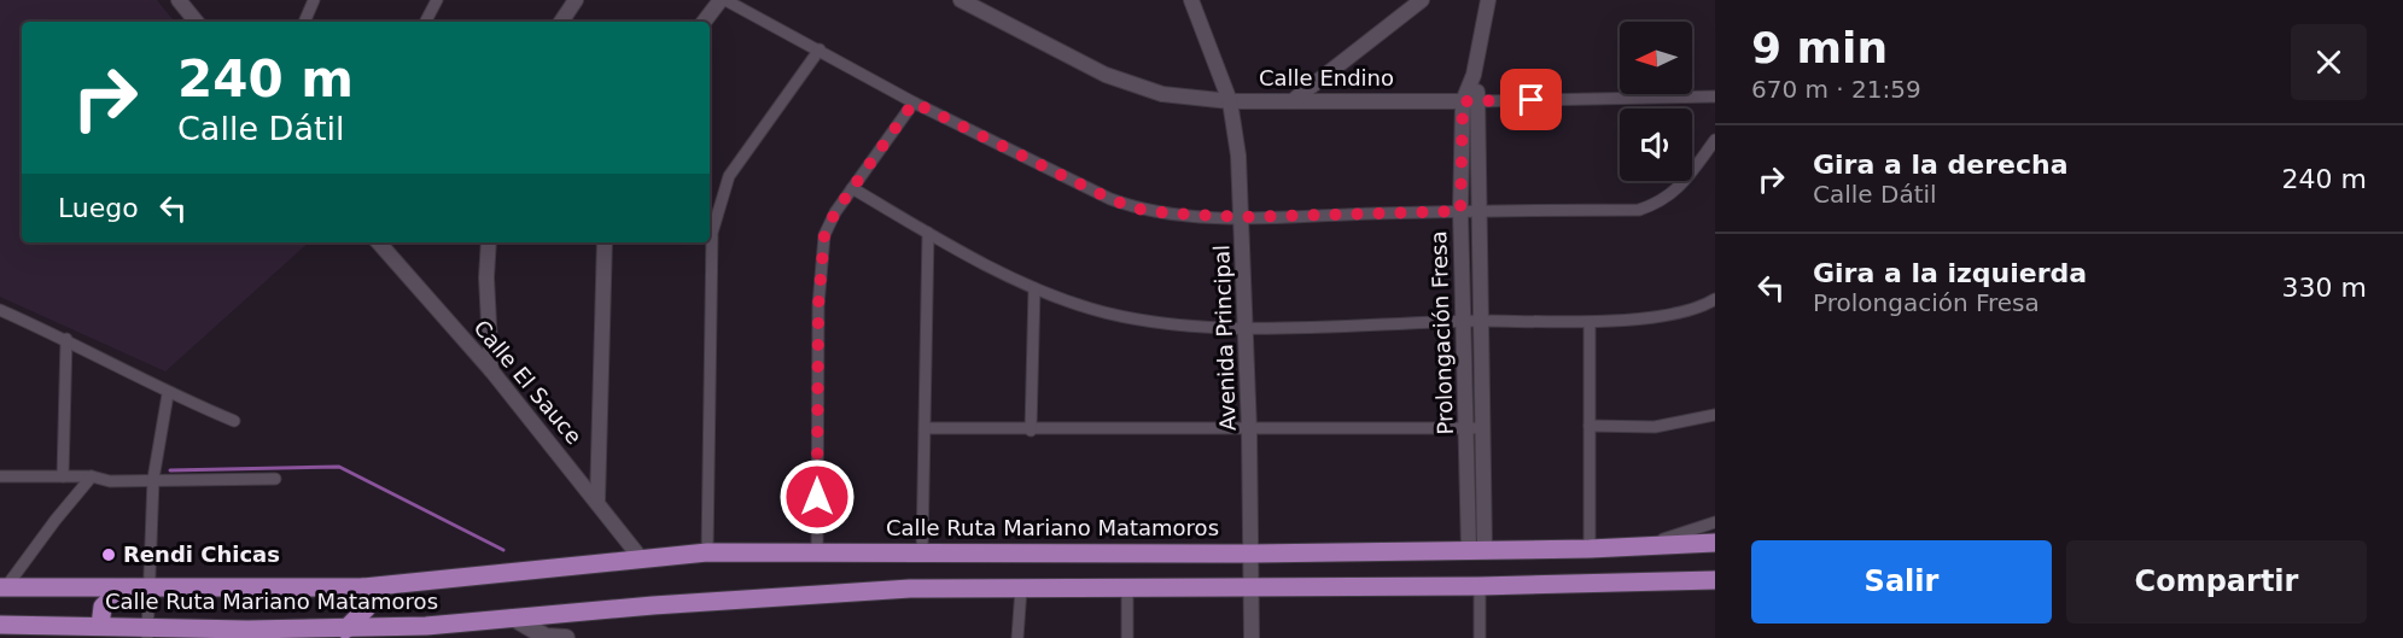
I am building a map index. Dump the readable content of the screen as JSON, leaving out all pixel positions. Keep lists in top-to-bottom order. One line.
{"streets":{"main road":["Calle Ruta Mariano Matamoros"],"street":["Calle Endino","Prolongación Fresa","Avenida Principal","Calle El Sauce"]},"crossings":[["Calle Endino","Prolongación Fresa"],["Calle Endino","Avenida Principal"],["Prolongación Fresa","Calle Ruta Mariano Matamoros"],["Avenida Principal","Calle Ruta Mariano Matamoros"],["Calle El Sauce","Calle Ruta Mariano Matamoros"]],"places":["Rendi Chicas"],"north":"left","page":{"heading":["9 min","670 m · 21:59"],"turn":["240 m","Calle Dátil"],"list":[{"name":"Gira a la derecha","note":"Calle Dátil","value":"240 m"},{"name":"Gira a la izquierda","note":"Prolongación Fresa","value":"330 m"}],"then":"Luego","buttons":["Salir","Compartir"]}}
